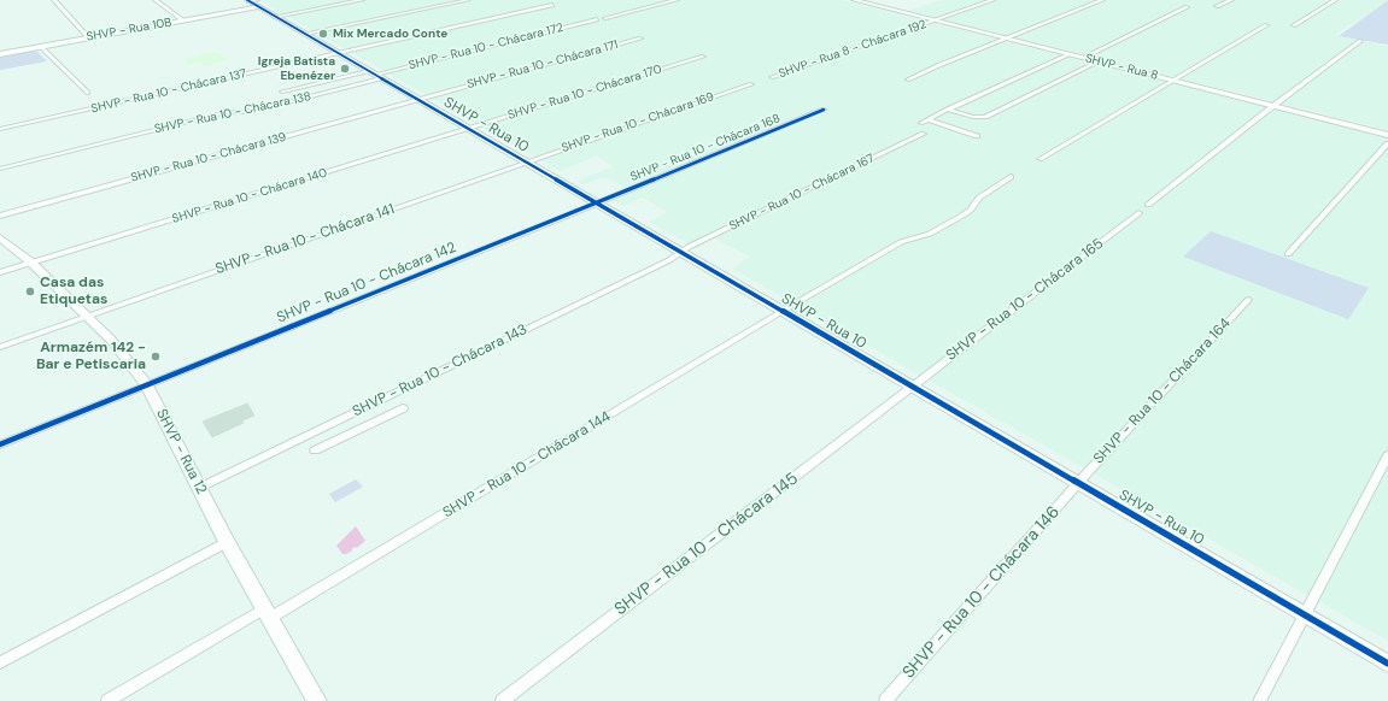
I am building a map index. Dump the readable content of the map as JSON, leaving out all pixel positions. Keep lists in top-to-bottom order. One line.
{"streets":{"street":["SHVP - Rua 10B","SHVP - Rua 10 - Chácara 172","SHVP - Rua 8 - Chácara 192","SHVP - Rua 10 - Chácara 171","SHVP - Rua 8","SHVP - Rua 10 - Chácara 137","SHVP - Rua 10 - Chácara 170","SHVP - Rua 10 - Chácara 138","SHVP - Rua 10 - Chácara 169","SHVP - Rua 10","SHVP - Rua 10 - Chácara 168","SHVP - Rua 10 - Chácara 139","SHVP - Rua 10 - Chácara 167","SHVP - Rua 10 - Chácara 140","SHVP - Rua 10 - Chácara 141","SHVP - Rua 10 - Chácara 142","SHVP - Rua 10 - Chácara 165","SHVP - Rua 10 - Chácara 143","SHVP - Rua 10 - Chácara 164","SHVP - Rua 12","SHVP - Rua 10 - Chácara 144","SHVP - Rua 10 - Chácara 145","SHVP - Rua 10 - Chácara 146"]},"crossings":[["SHVP - Rua 10B","SHVP - Rua 10"],["SHVP - Rua 10 - Chácara 172","SHVP - Rua 10 - Chácara 138"],["SHVP - Rua 10 - Chácara 172","SHVP - Rua 10"],["SHVP - Rua 8 - Chácara 192","SHVP - Rua 8"],["SHVP - Rua 10 - Chácara 171","SHVP - Rua 10"],["SHVP - Rua 10 - Chácara 171","SHVP - Rua 10 - Chácara 139"],["SHVP - Rua 10 - Chácara 137","SHVP - Rua 10"],["SHVP - Rua 10 - Chácara 170","SHVP - Rua 10"],["SHVP - Rua 10 - Chácara 170","SHVP - Rua 10 - Chácara 140"],["SHVP - Rua 10 - Chácara 138","SHVP - Rua 10"],["SHVP - Rua 10 - Chácara 169","SHVP - Rua 10"],["SHVP - Rua 10 - Chácara 169","SHVP - Rua 10 - Chácara 141"],["SHVP - Rua 10","SHVP - Rua 10 - Chácara 168"],["SHVP - Rua 10","SHVP - Rua 10 - Chácara 139"],["SHVP - Rua 10","SHVP - Rua 10 - Chácara 167"],["SHVP - Rua 10","SHVP - Rua 10 - Chácara 140"],["SHVP - Rua 10","SHVP - Rua 10 - Chácara 141"],["SHVP - Rua 10","SHVP - Rua 10 - Chácara 142"],["SHVP - Rua 10","SHVP - Rua 10 - Chácara 165"],["SHVP - Rua 10","SHVP - Rua 10 - Chácara 143"],["SHVP - Rua 10","SHVP - Rua 10 - Chácara 164"],["SHVP - Rua 10","SHVP - Rua 10 - Chácara 144"],["SHVP - Rua 10","SHVP - Rua 10 - Chácara 145"],["SHVP - Rua 10","SHVP - Rua 10 - Chácara 146"],["SHVP - Rua 10 - Chácara 168","SHVP - Rua 10 - Chácara 142"],["SHVP - Rua 10 - Chácara 167","SHVP - Rua 10 - Chácara 143"],["SHVP - Rua 10 - Chácara 140","SHVP - Rua 12"],["SHVP - Rua 10 - Chácara 141","SHVP - Rua 12"],["SHVP - Rua 10 - Chácara 142","SHVP - Rua 12"],["SHVP - Rua 10 - Chácara 165","SHVP - Rua 10 - Chácara 145"],["SHVP - Rua 10 - Chácara 143","SHVP - Rua 12"],["SHVP - Rua 10 - Chácara 164","SHVP - Rua 10 - Chácara 146"],["SHVP - Rua 12","SHVP - Rua 10 - Chácara 144"]],"places":["Mix Mercado Conte","Igreja Batista Ebenézer","Casa das Etiquetas","Armazém 142 - Bar e Petiscaria"]}
